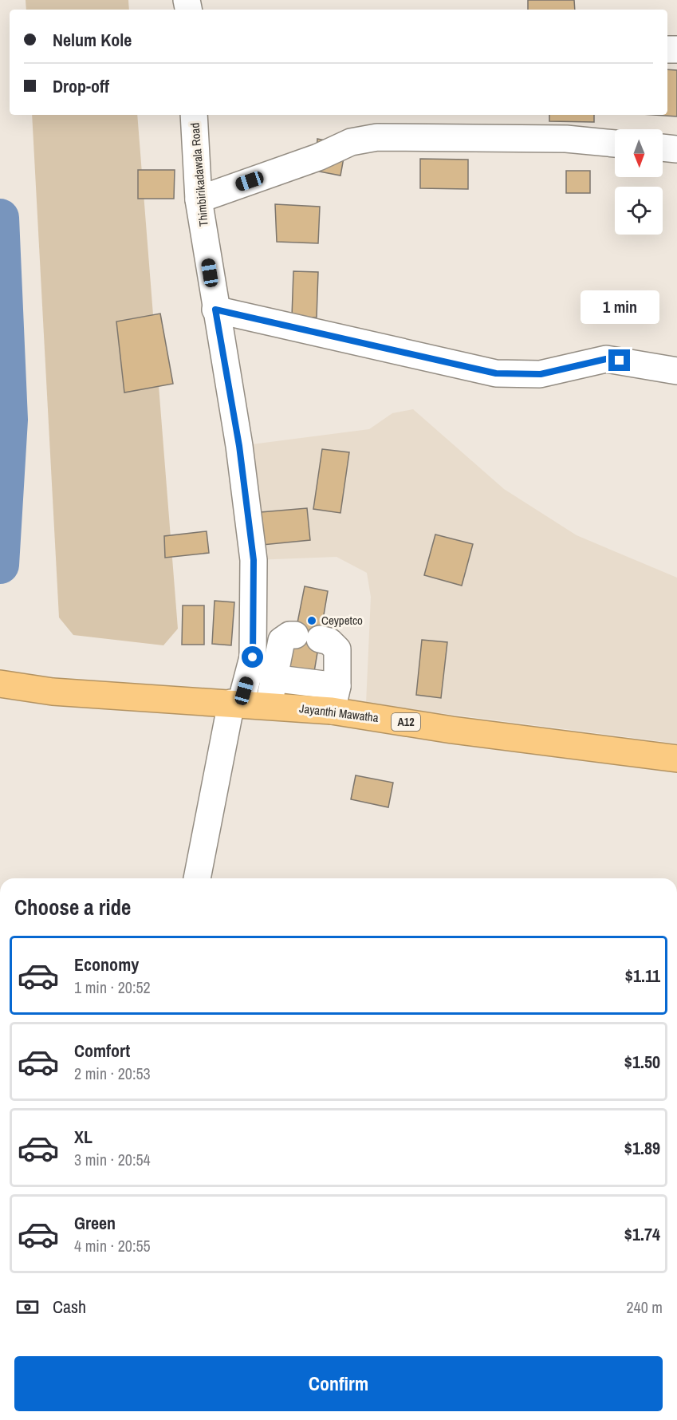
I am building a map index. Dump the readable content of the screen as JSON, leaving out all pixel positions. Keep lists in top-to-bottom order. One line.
{"streets":{"highway":["Jayanthi Mawatha","A12"],"street":["Thimbirikadawala Road"]},"crossings":[["Thimbirikadawala Road","Jayanthi Mawatha"]],"places":["Ceypetco"],"north":"bottom","page":{"banner":["Nelum Kole","Drop-off"],"bubble":"1 min","heading":"Choose a ride","list":[{"name":"Economy","note":"1 min · 20:52","value":"$1.11"},{"name":"Comfort","note":"2 min · 20:53","value":"$1.50"},{"name":"XL","note":"3 min · 20:54","value":"$1.89"},{"name":"Green","note":"4 min · 20:55","value":"$1.74"}],"pay":["Cash","240 m"],"buttons":"Confirm"}}
